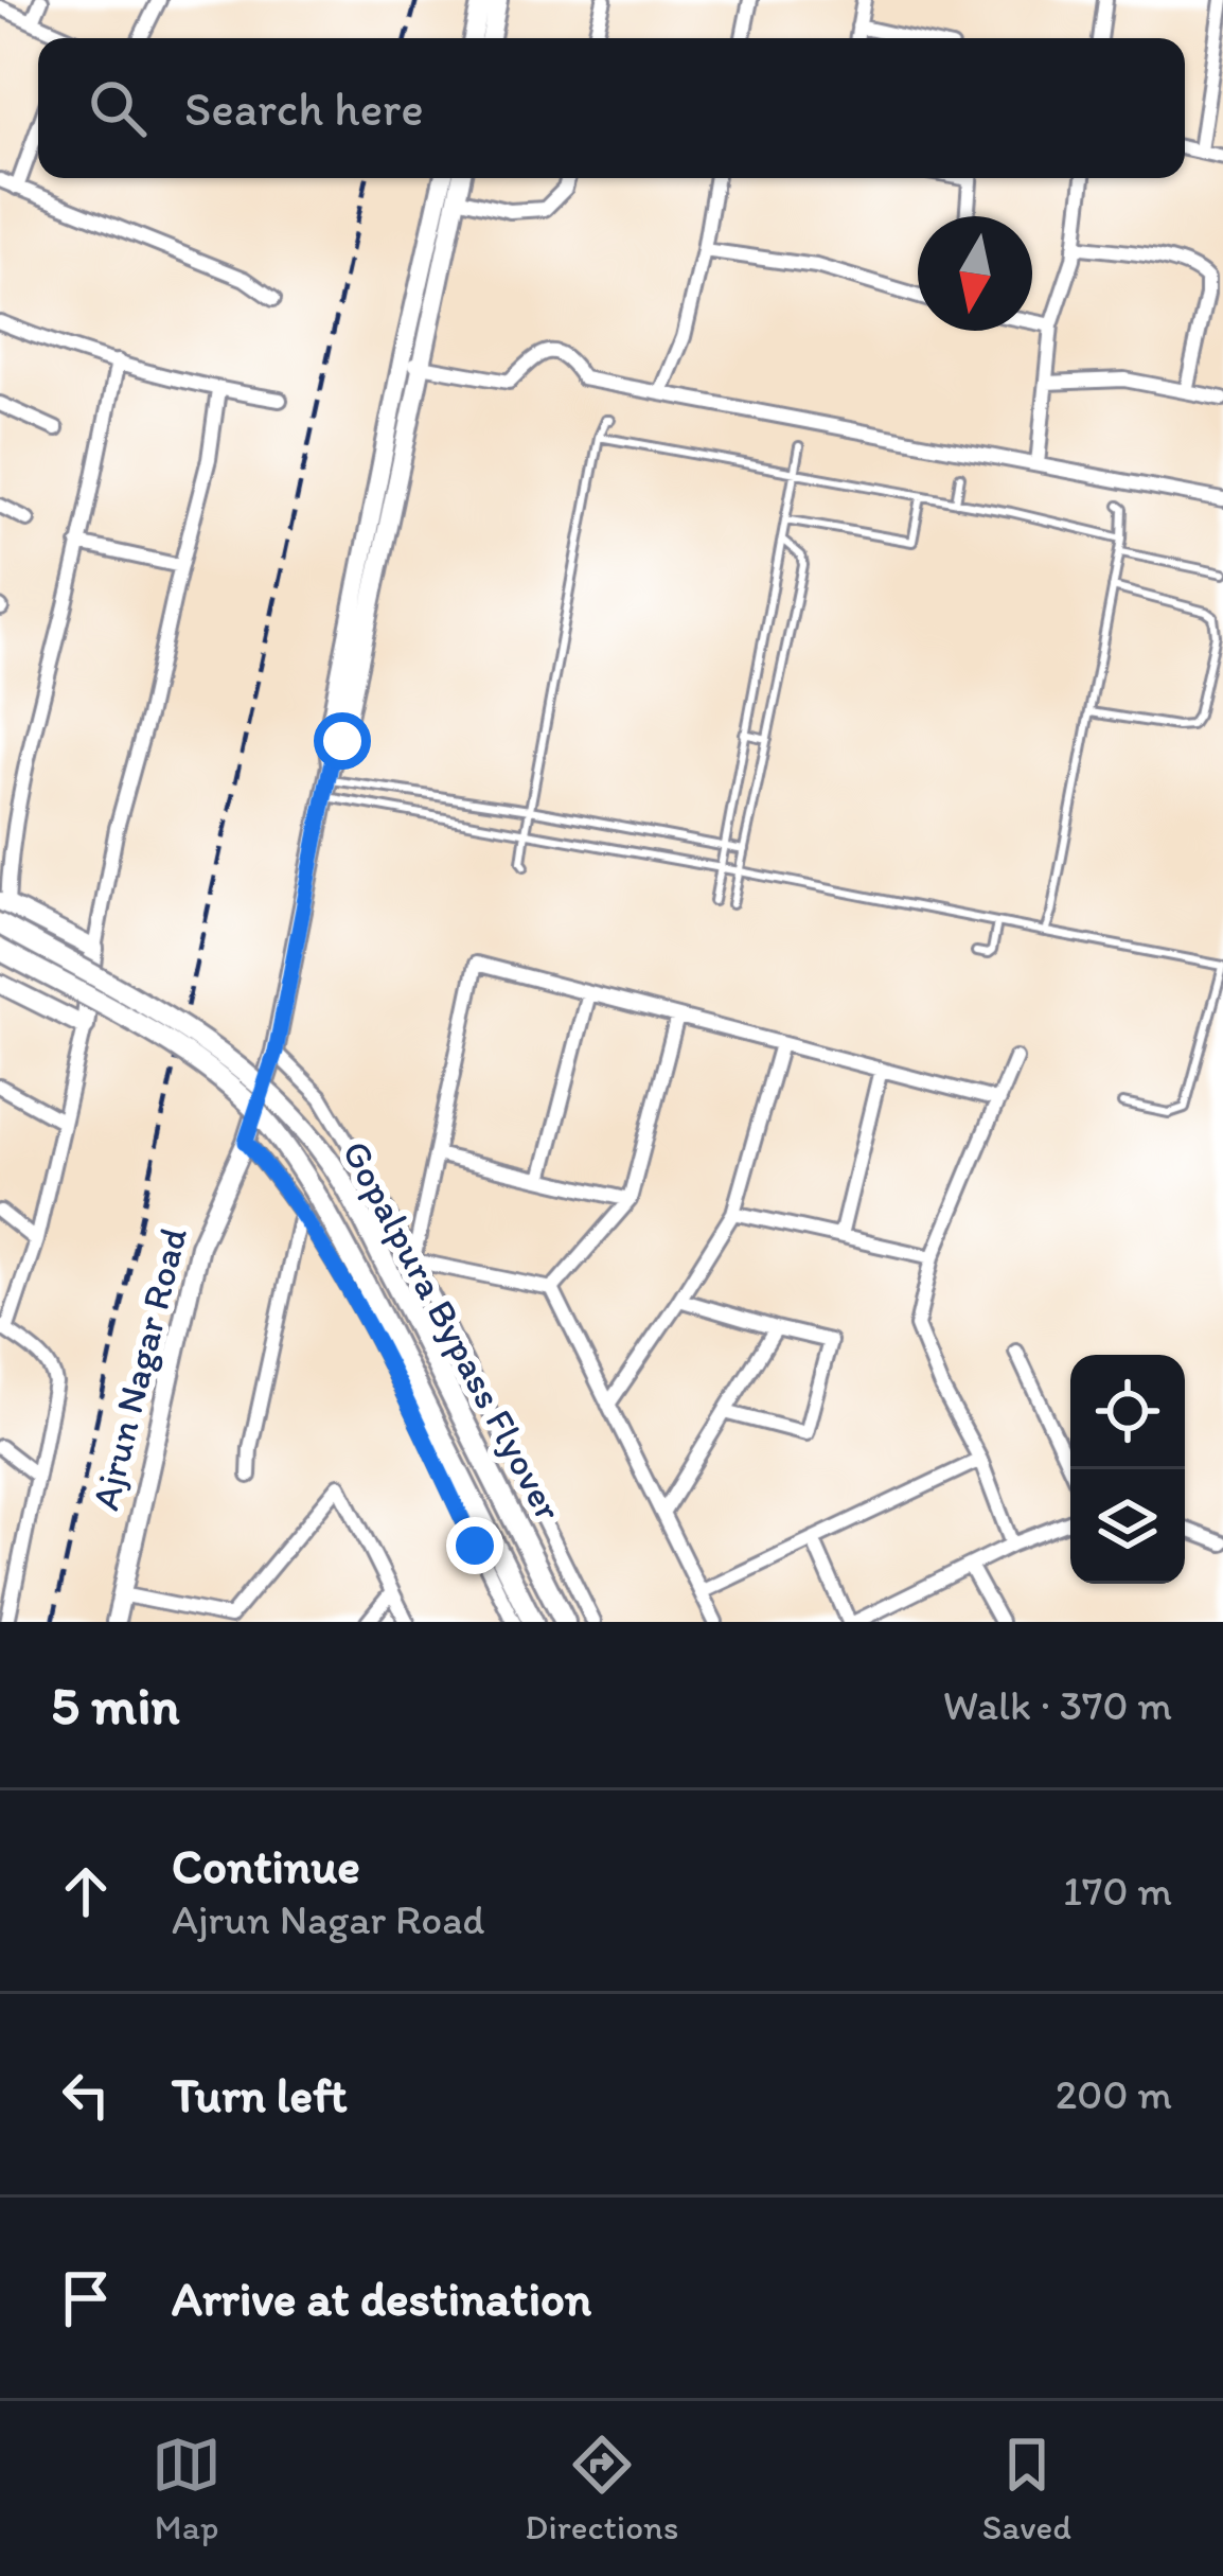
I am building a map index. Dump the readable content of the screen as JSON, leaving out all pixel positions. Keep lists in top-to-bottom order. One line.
{"streets":{"main road":["Gopalpura Bypass Flyover"],"street":["Ajrun Nagar Road"]},"north":"bottom","page":{"search":"Search here","heading":["5 min","Walk · 370 m"],"list":[["Continue","Ajrun Nagar Road","170 m"],["Turn left","200 m"],"Arrive at destination"],"nav":["Map","Directions","Saved"]}}
